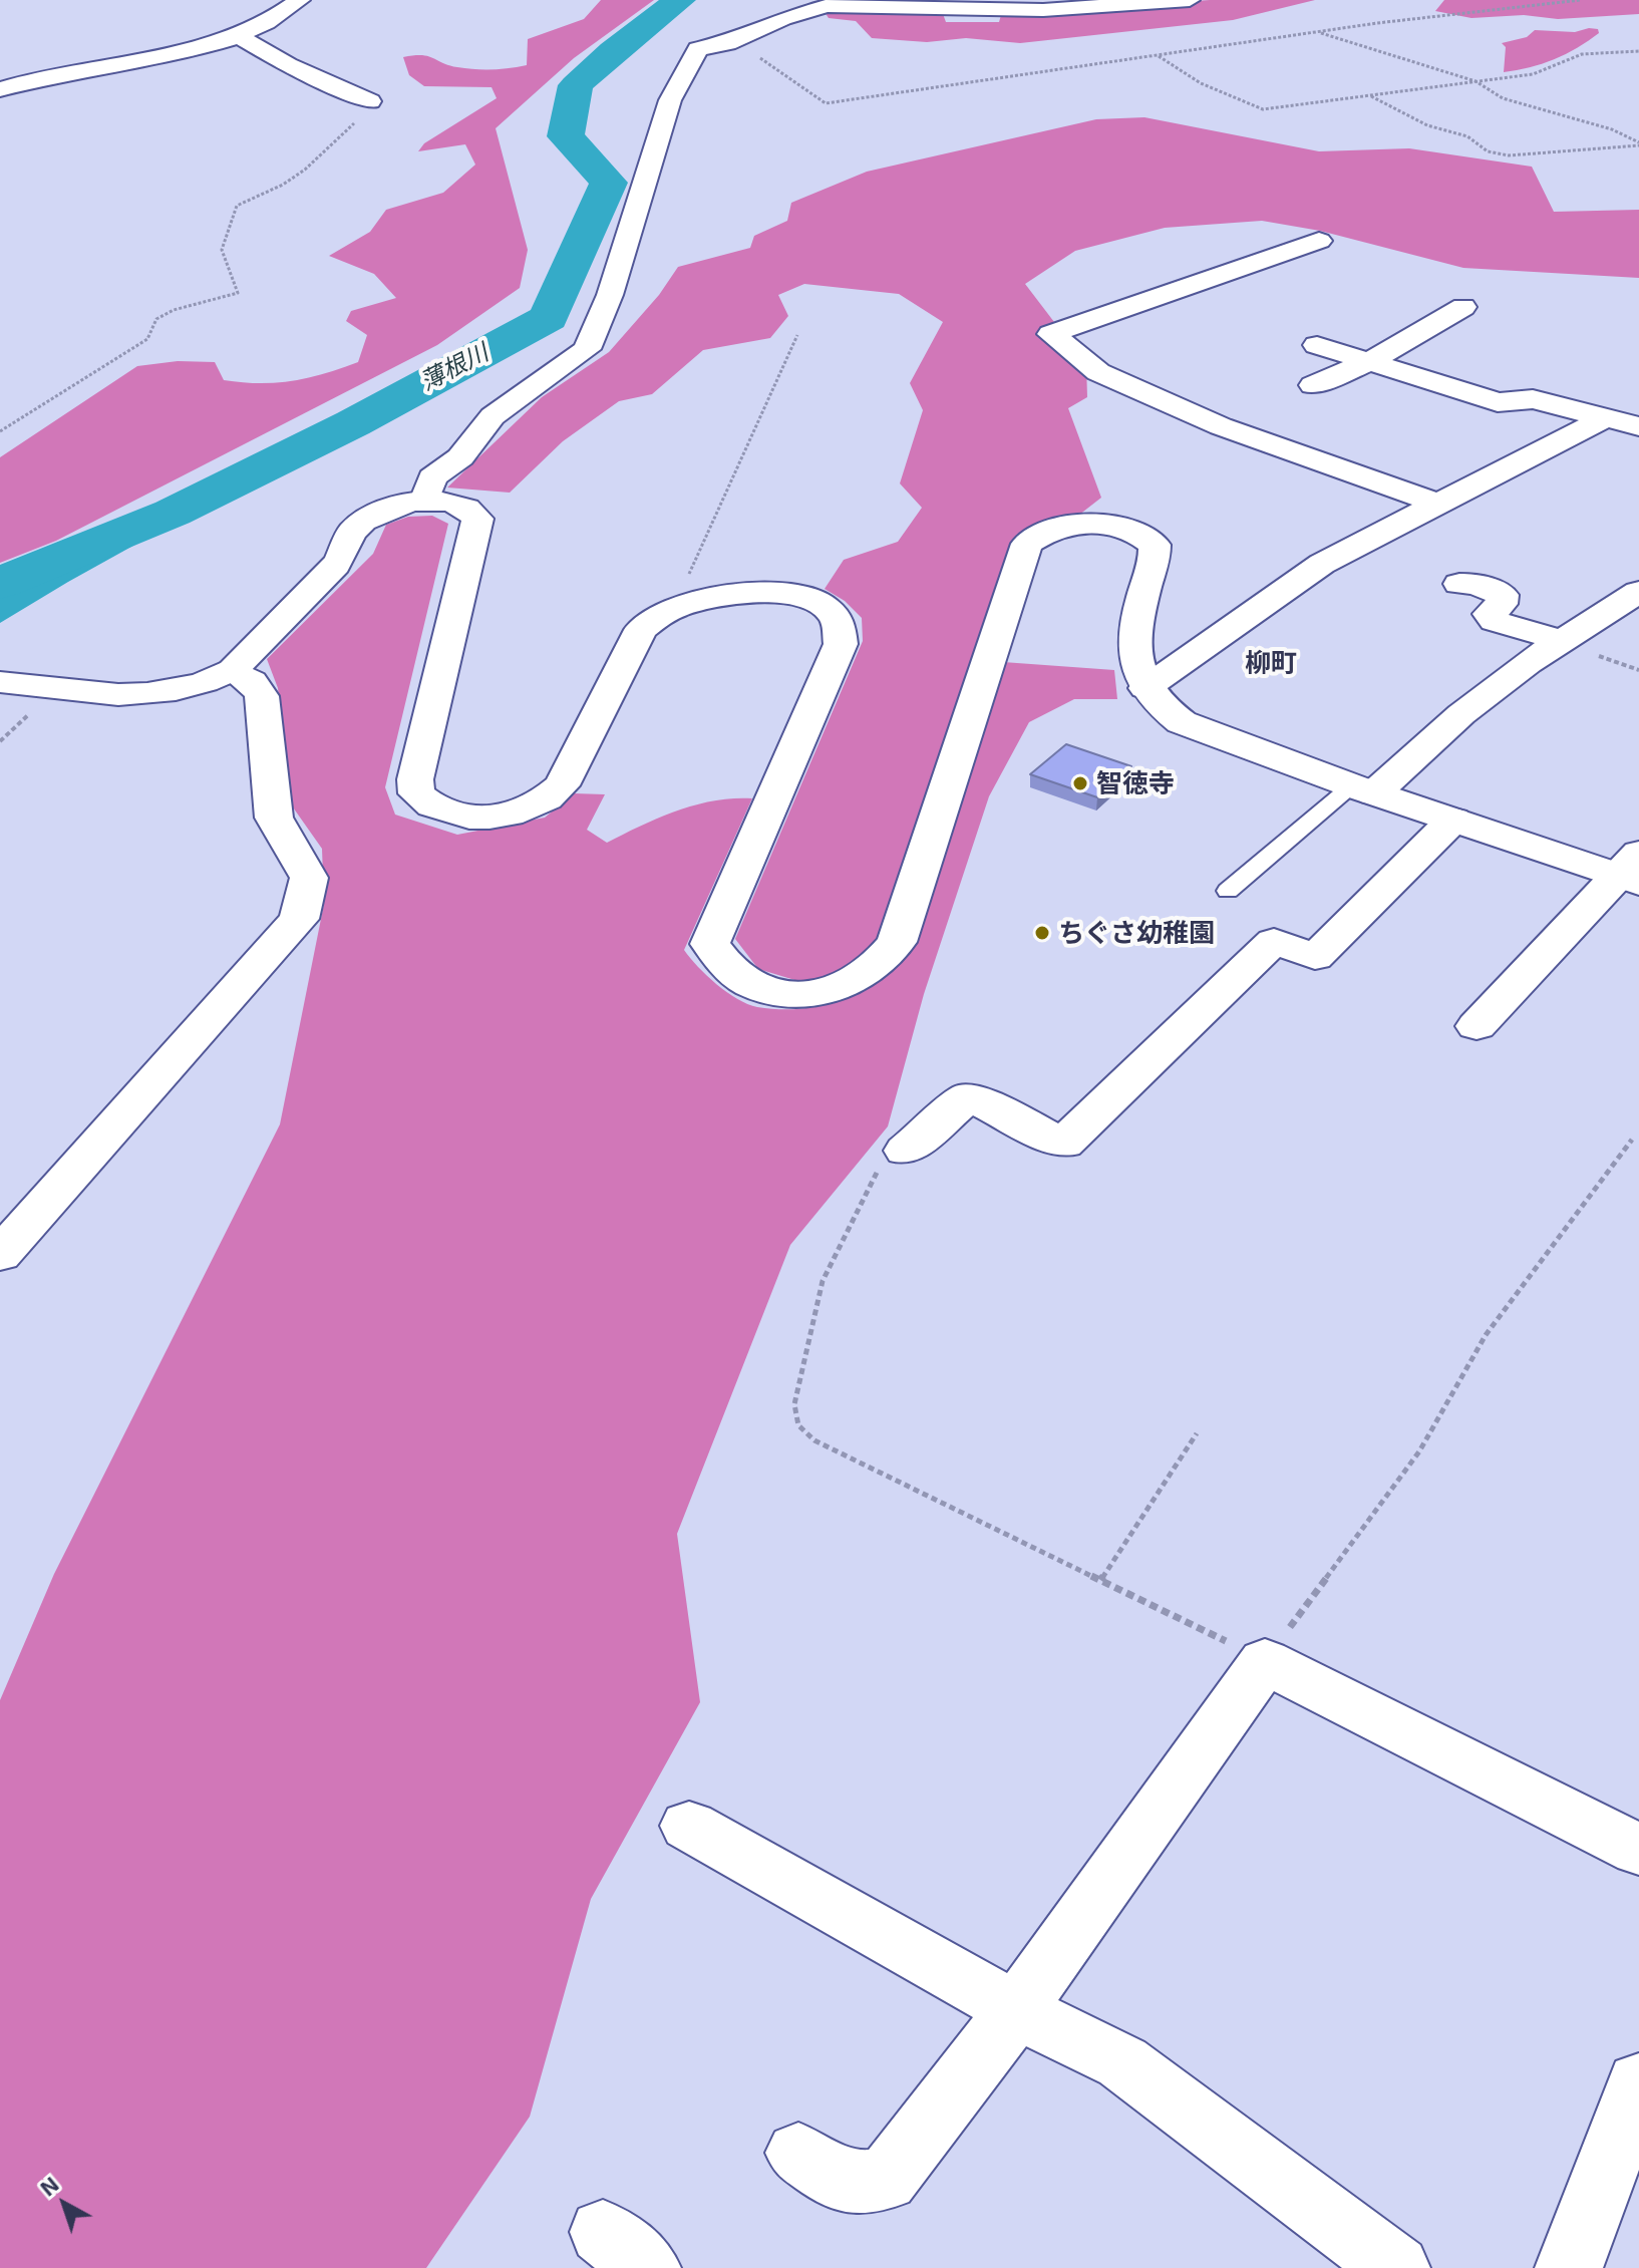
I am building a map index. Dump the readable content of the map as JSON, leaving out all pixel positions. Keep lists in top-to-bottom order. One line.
{"districts":["柳町"],"water":["薄根川"],"places":["智徳寺","ちぐさ幼稚園"],"north":"top left"}
